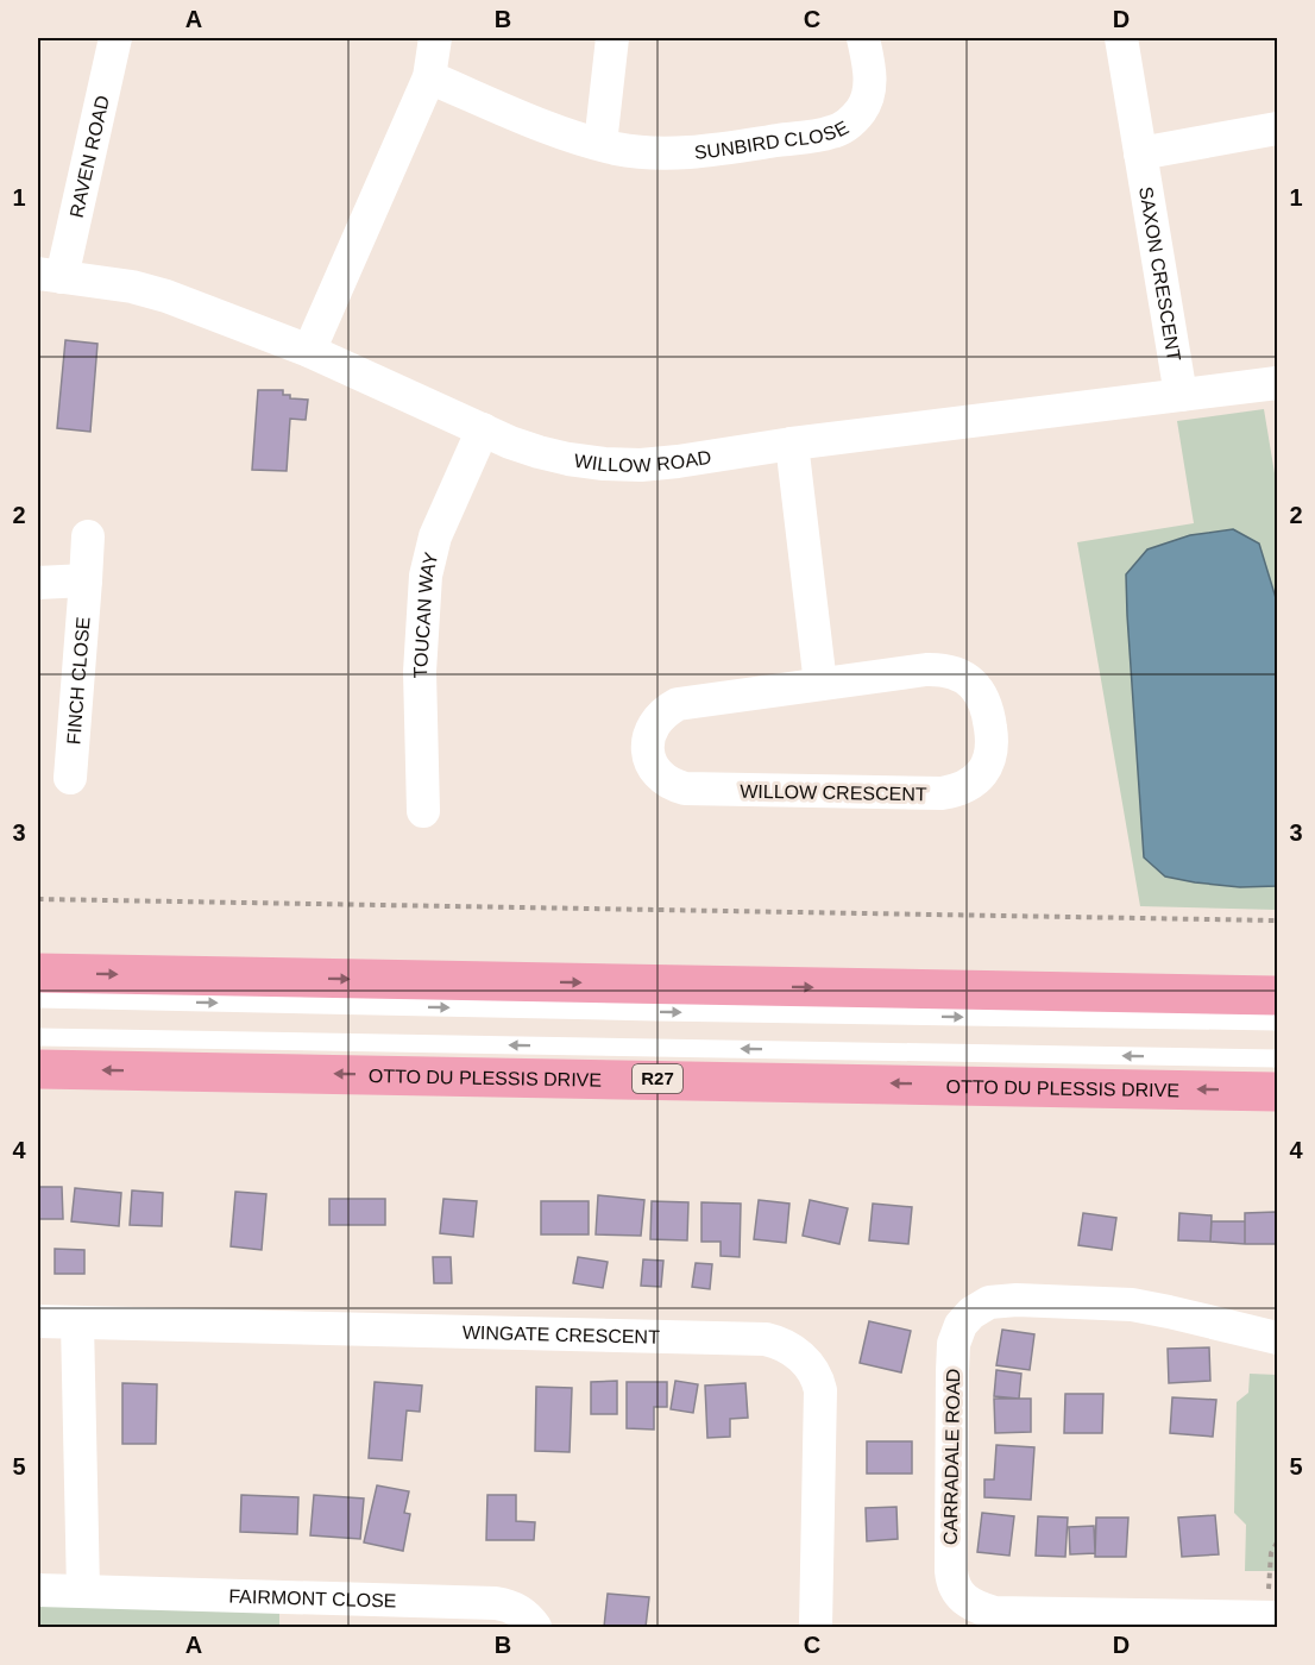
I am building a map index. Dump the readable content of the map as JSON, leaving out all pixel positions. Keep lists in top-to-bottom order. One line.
{"streets":{"main road":["OTTO DU PLESSIS DRIVE","R27"],"street":["SUNBIRD CLOSE","RAVEN ROAD","SAXON CRESCENT","WILLOW ROAD","TOUCAN WAY","FINCH CLOSE","WILLOW CRESCENT","WINGATE CRESCENT","CARRADALE ROAD","FAIRMONT CLOSE"]},"crossings":[["RAVEN ROAD","WILLOW ROAD"],["SAXON CRESCENT","WILLOW ROAD"],["WILLOW ROAD","TOUCAN WAY"]],"grid":{"columns":["A","B","C","D"],"rows":["1","2","3","4","5"]}}
